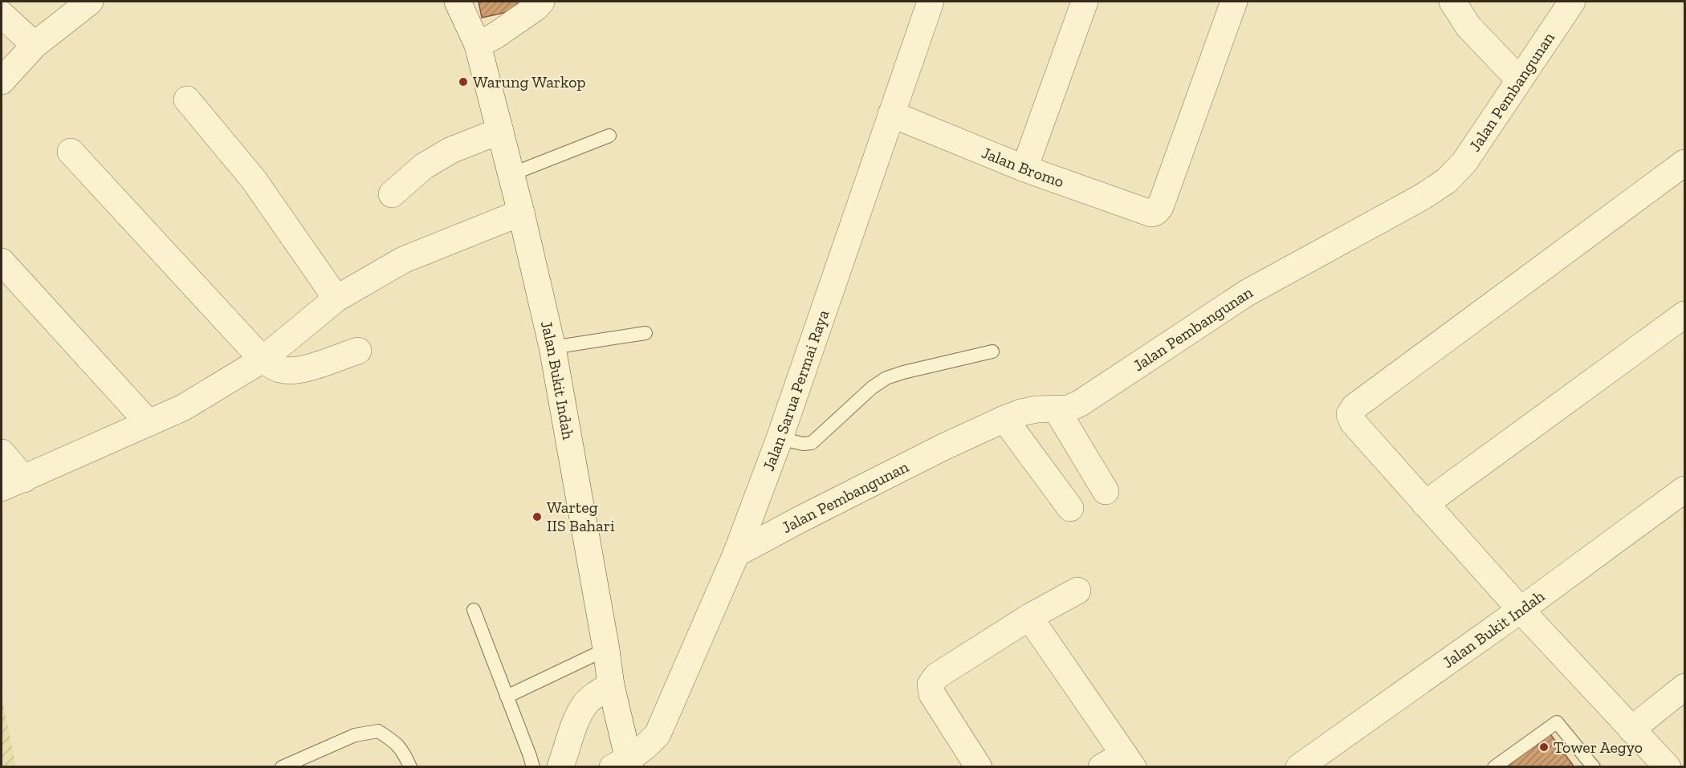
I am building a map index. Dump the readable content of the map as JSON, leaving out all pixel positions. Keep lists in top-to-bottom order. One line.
{"streets":{"street":["Jalan Pembangunan","Jalan Bromo","Jalan Bukit Indah","Jalan Sarua Permai Raya"]},"crossings":[["Jalan Pembangunan","Jalan Sarua Permai Raya"],["Jalan Bromo","Jalan Sarua Permai Raya"],["Jalan Bukit Indah","Jalan Sarua Permai Raya"]],"places":["Warung Warkop","Warteg IIS Bahari","Tower Aegyo"]}
